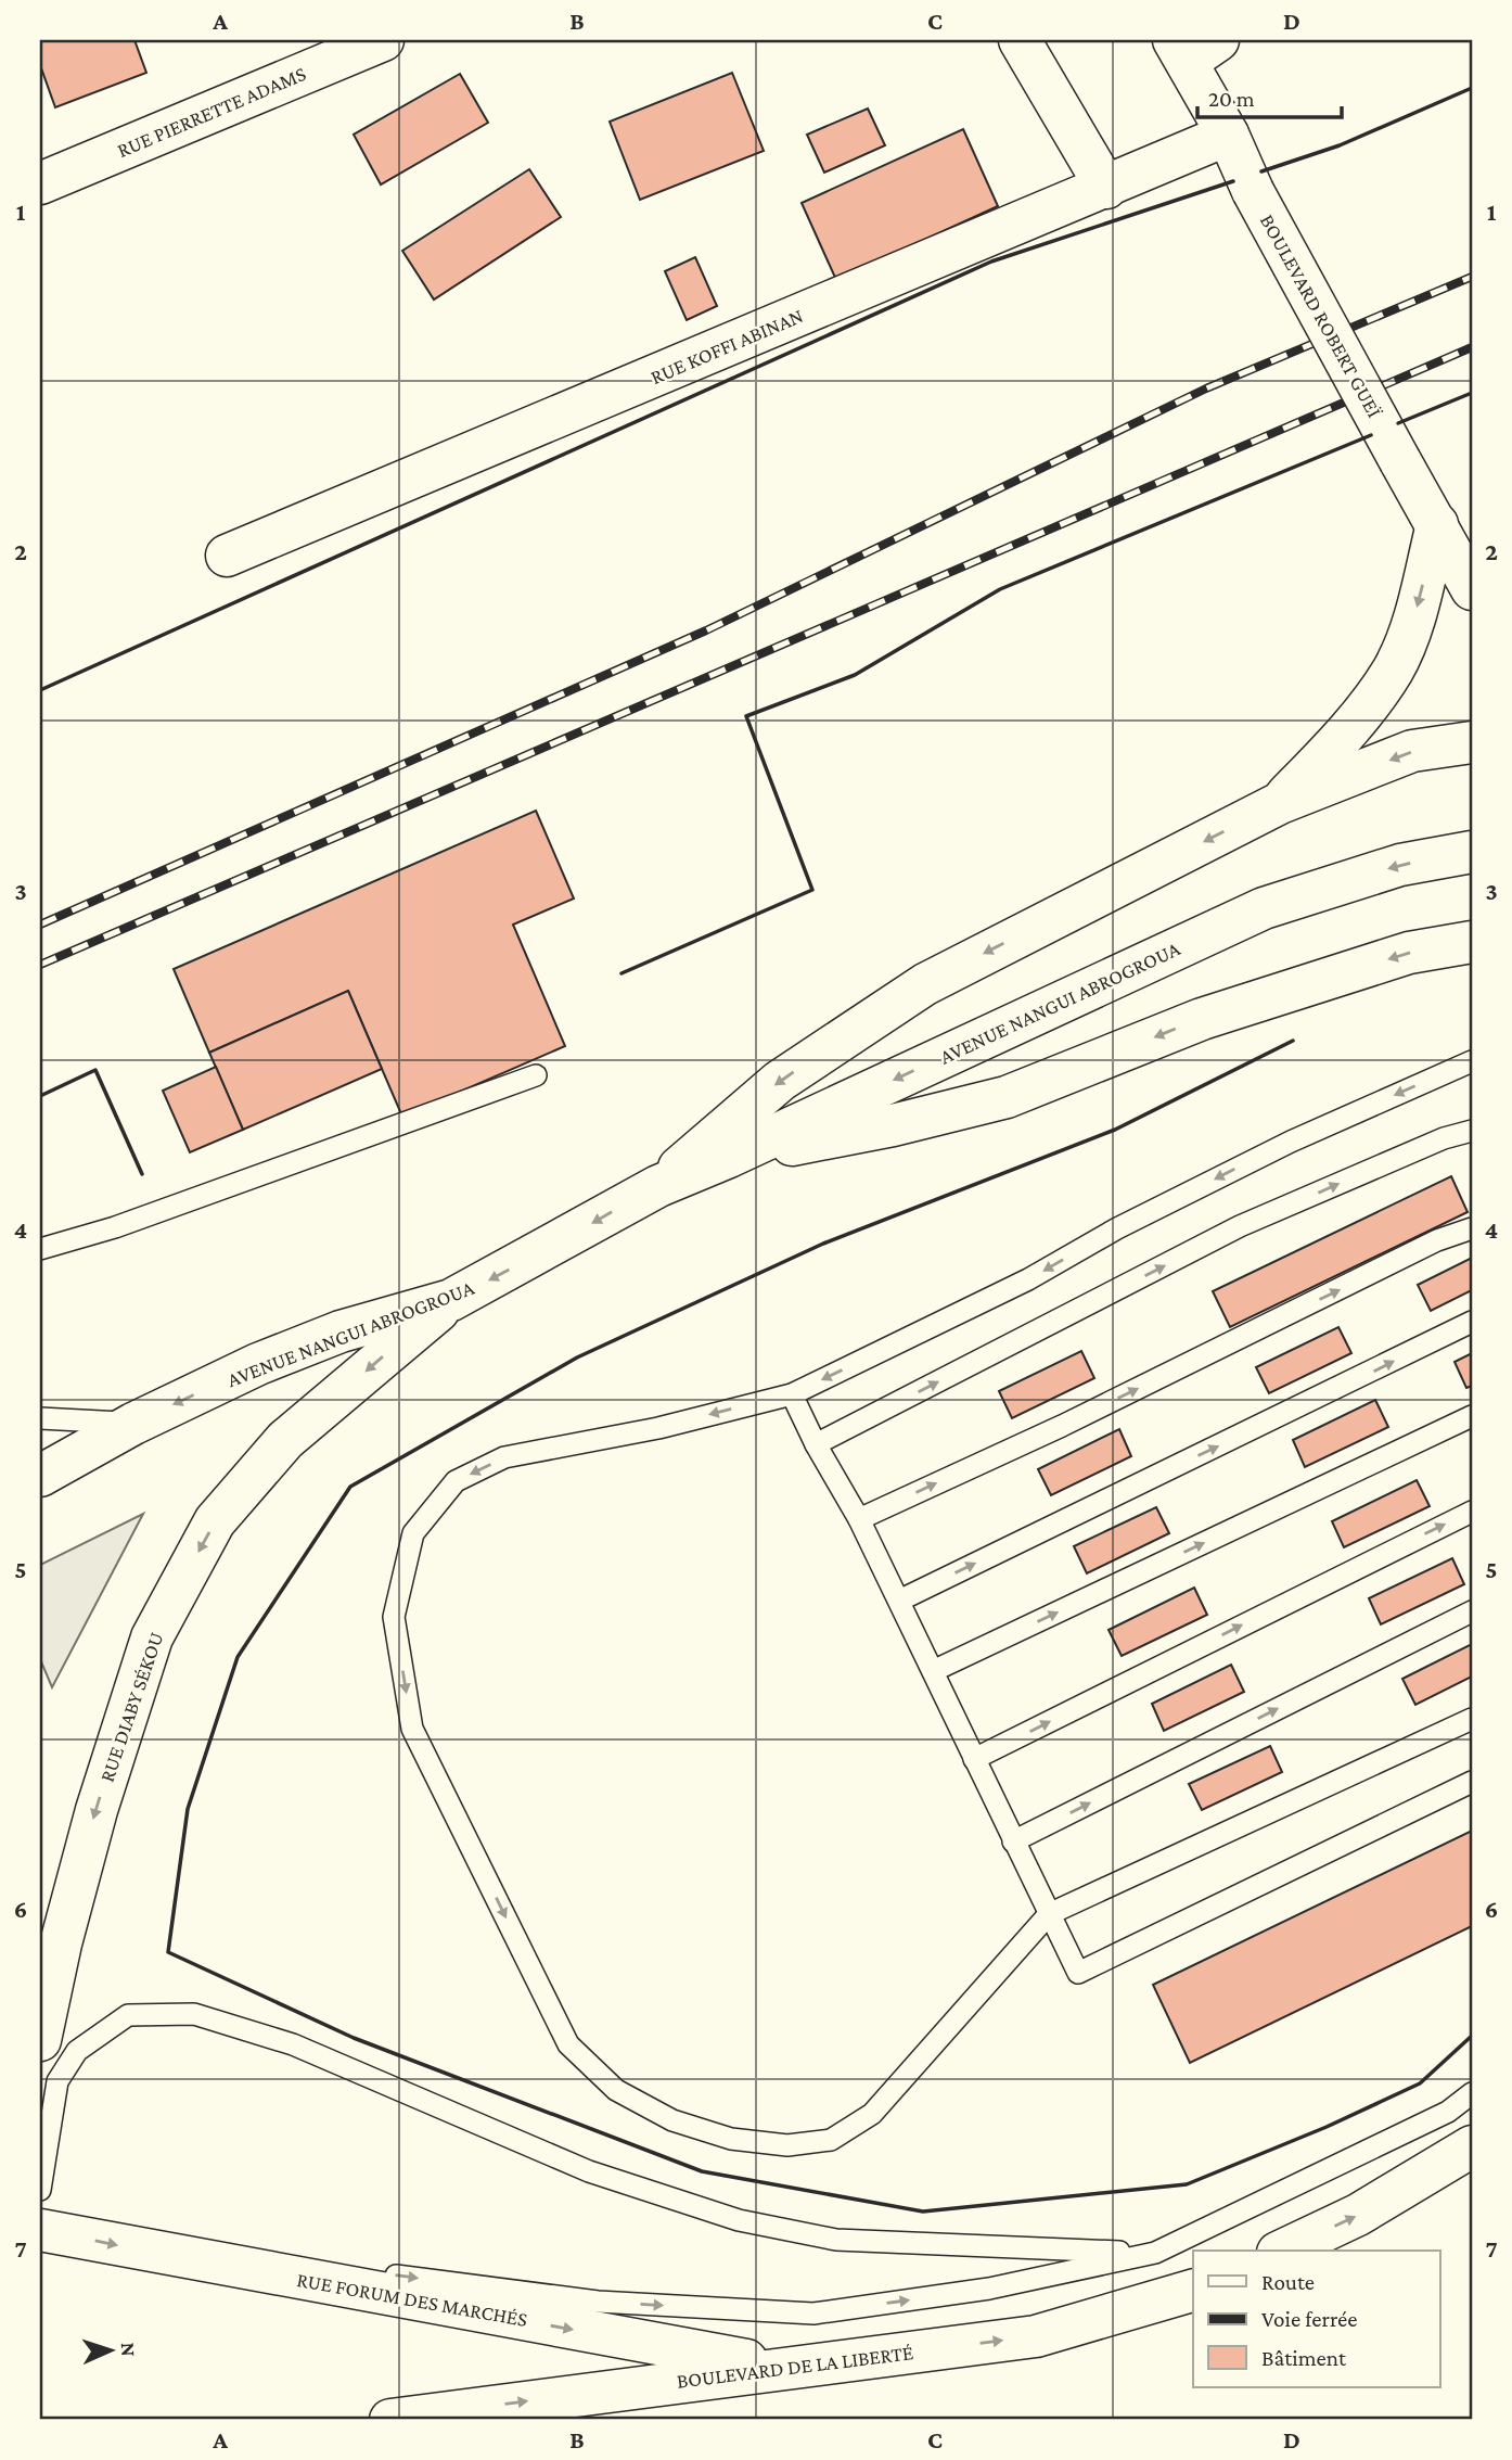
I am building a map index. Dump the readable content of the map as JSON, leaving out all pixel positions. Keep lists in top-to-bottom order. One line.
{"streets":{"main road":["RUE PIERRETTE ADAMS","BOULEVARD ROBERT GUEÏ","RUE KOFFI ABINAN","AVENUE NANGUI ABROGROUA","RUE DIABY SÉKOU","RUE FORUM DES MARCHÉS","BOULEVARD DE LA LIBERTÉ"]},"crossings":[["BOULEVARD ROBERT GUEÏ","RUE KOFFI ABINAN"],["AVENUE NANGUI ABROGROUA","RUE DIABY SÉKOU"],["RUE FORUM DES MARCHÉS","BOULEVARD DE LA LIBERTÉ"]],"one_way":["RUE DIABY SÉKOU","RUE FORUM DES MARCHÉS","BOULEVARD DE LA LIBERTÉ"],"legend":["Route","Voie ferrée","Bâtiment"],"scale_bar":"20 m","north":"right","grid":{"columns":["A","B","C","D"],"rows":["1","2","3","4","5","6","7"]}}
